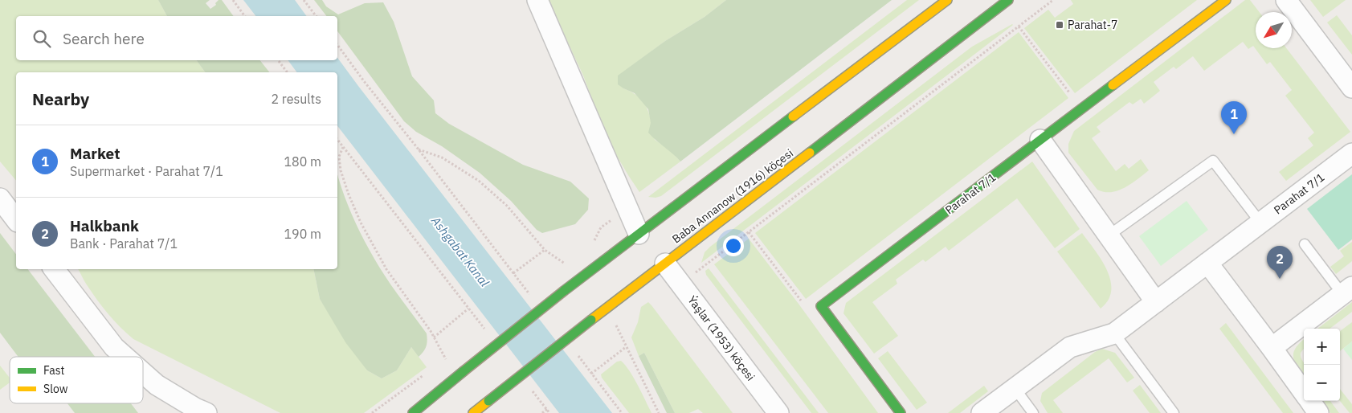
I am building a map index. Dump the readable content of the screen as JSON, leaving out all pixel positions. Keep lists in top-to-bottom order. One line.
{"streets":{"main road":["Parahat 7/1","Baba Annanow (1916) köçesi"],"street":["Ýaşlar (1953) köçesi"]},"crossings":[["Baba Annanow (1916) köçesi","Ýaşlar (1953) köçesi"]],"water":["Ashgabat Kanal"],"places":{"transit":["Parahat-7"]},"legend":["Fast","Slow"],"north":"bottom left","page":{"search":"Search here","heading":["Nearby","2 results"],"pins":["1","2"],"list":[{"mark":"1","name":"Market","note":"Supermarket · Parahat 7/1","value":"180 m"},{"mark":"2","name":"Halkbank","note":"Bank · Parahat 7/1","value":"190 m"}],"map_buttons":["+","−"]}}
